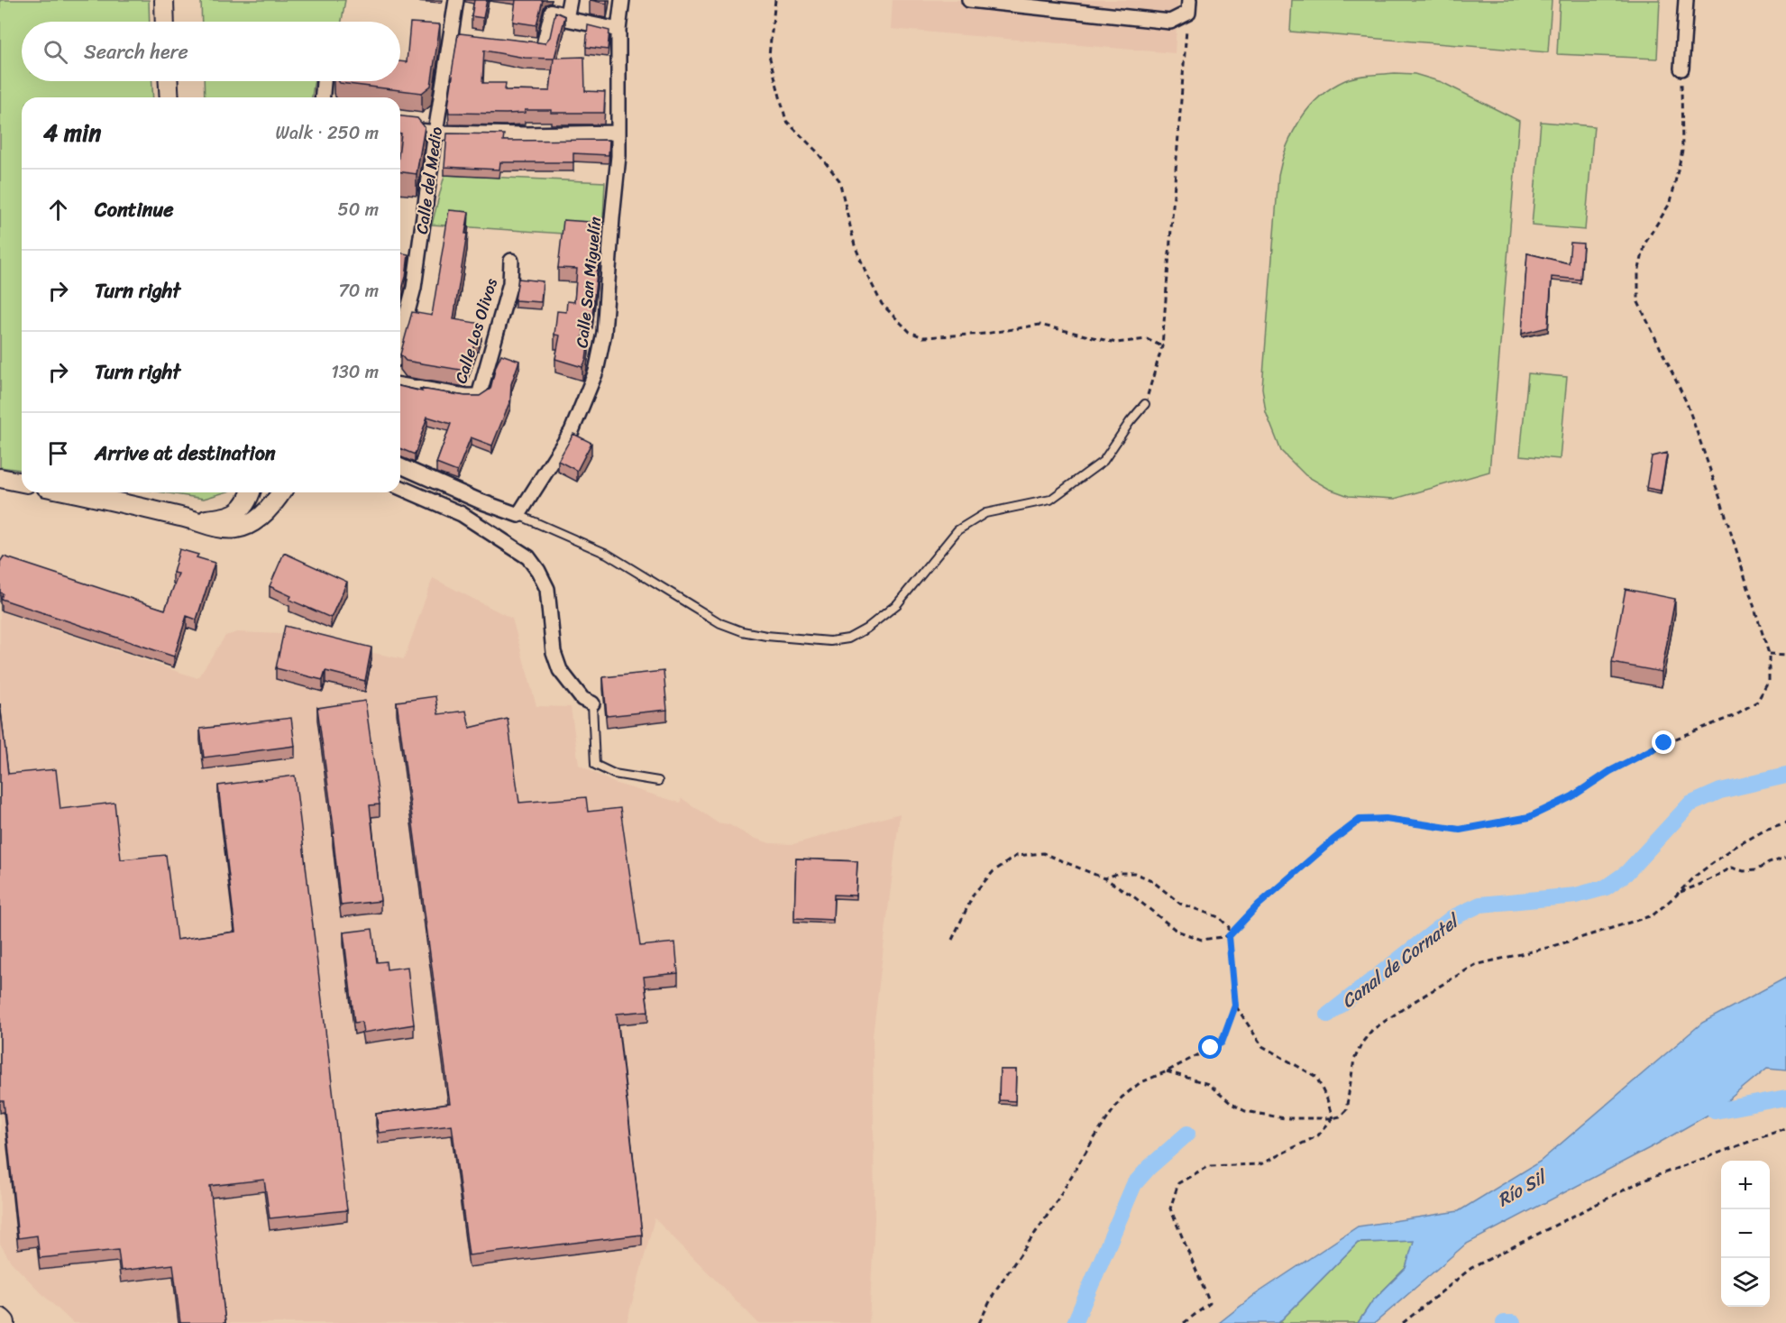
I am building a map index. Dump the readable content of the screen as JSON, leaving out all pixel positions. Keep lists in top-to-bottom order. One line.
{"streets":{"street":["Calle del Medio","Calle San Miguelín","Calle Los Olivos"]},"water":["Canal de Cornatel","Río Sil"],"page":{"search":"Search here","heading":["4 min","Walk · 250 m"],"list":[["Continue","50 m"],["Turn right","70 m"],["Turn right","130 m"],"Arrive at destination"],"map_buttons":["+","−"]}}
